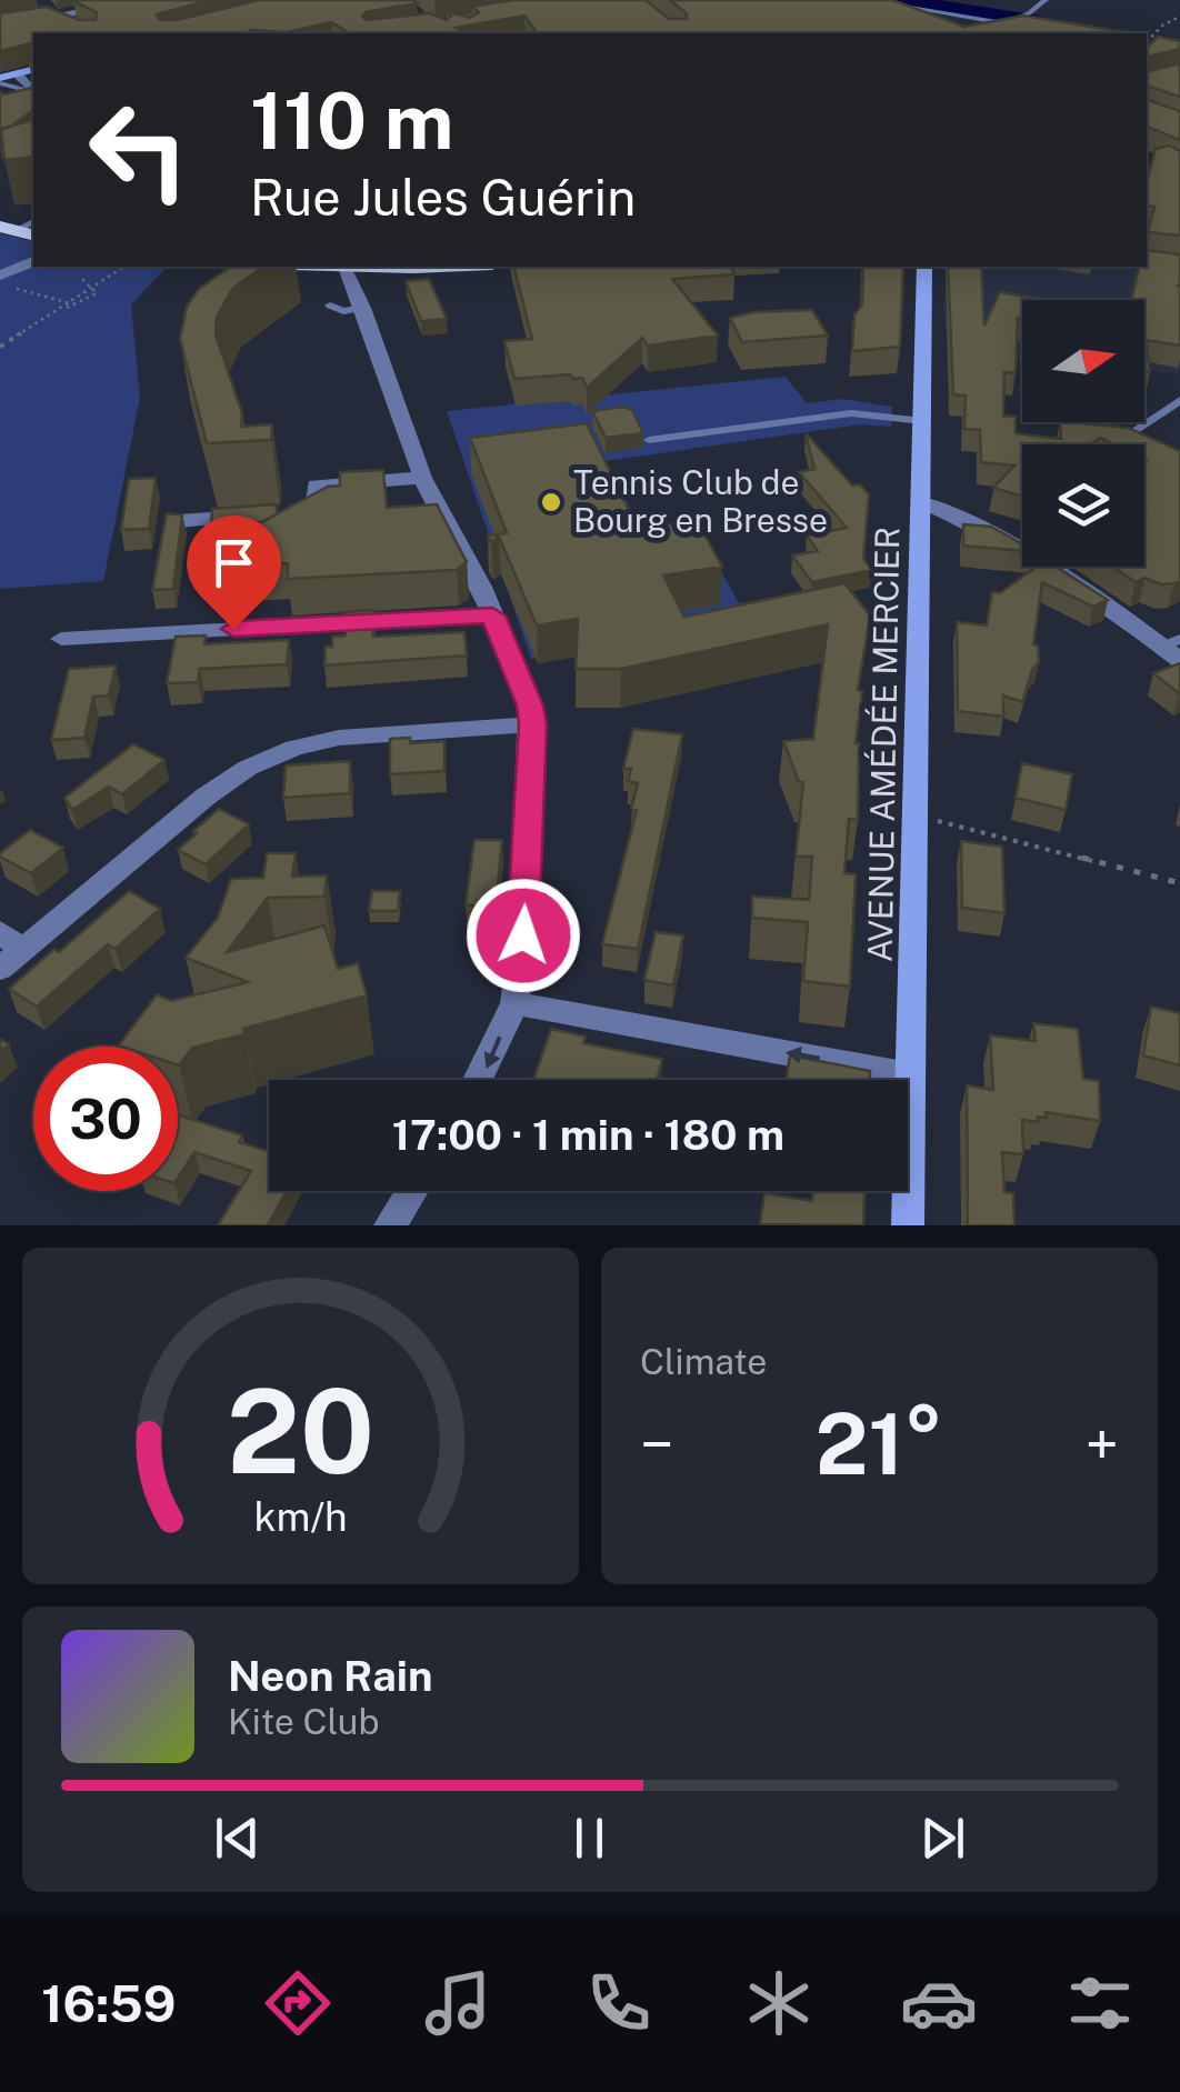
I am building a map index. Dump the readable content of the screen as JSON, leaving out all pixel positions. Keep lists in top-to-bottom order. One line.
{"streets":{"main road":["AVENUE AMÉDÉE MERCIER"]},"places":["Tennis Club de Bourg en Bresse"],"north":"right","page":{"turn":["110 m","Rue Jules Guérin"],"limit":"30","trip":"17:00 · 1 min · 180 m","tile":"Climate","heat":["−","21°","+"],"song":["Neon Rain","Kite Club"],"tabs":"16:59","gauge":["20","km/h"]}}
